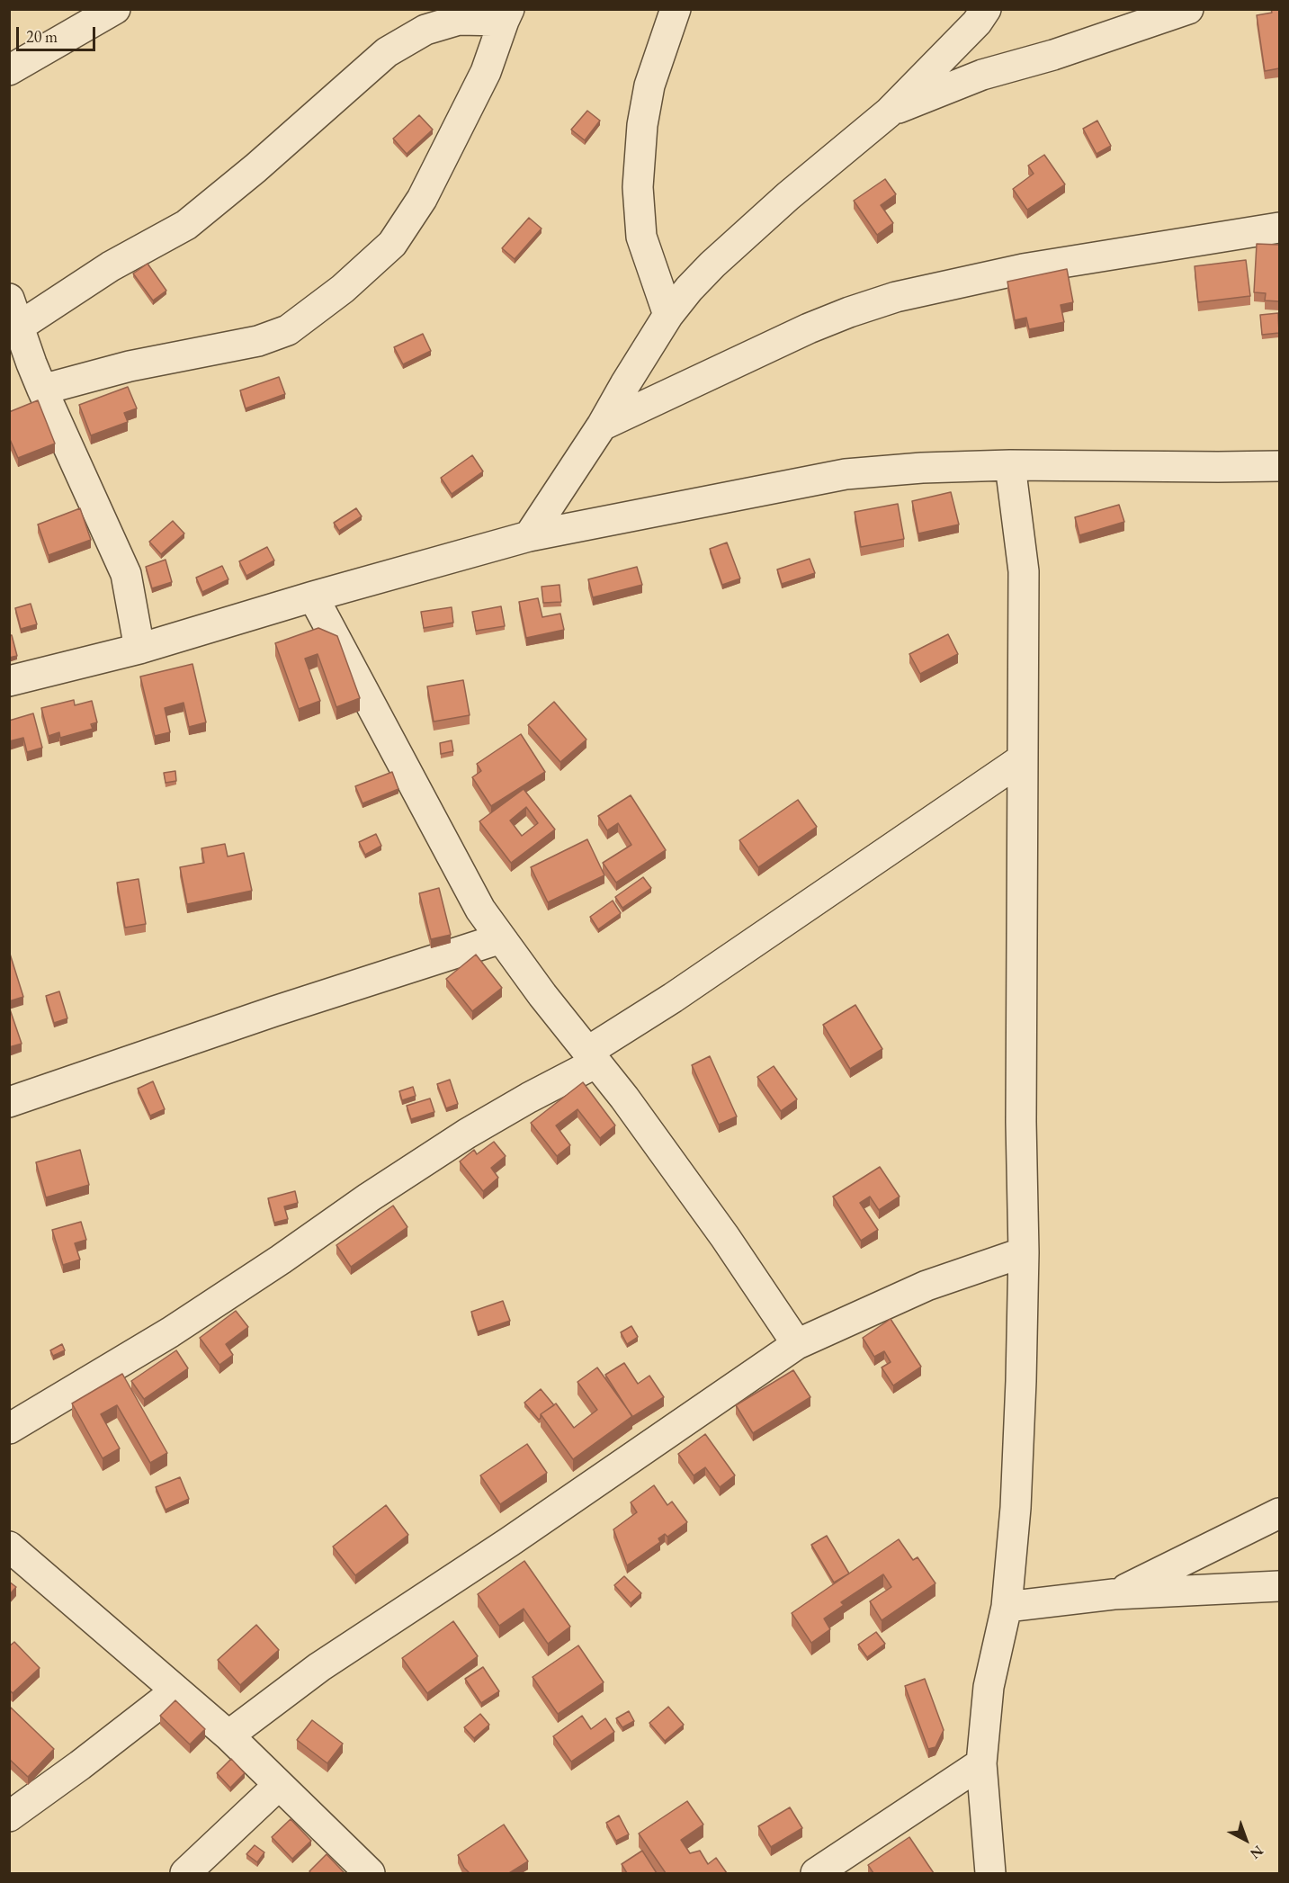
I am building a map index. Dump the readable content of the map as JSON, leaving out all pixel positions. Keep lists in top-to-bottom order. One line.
{"scale_bar":"20 m","north":"bottom right"}
